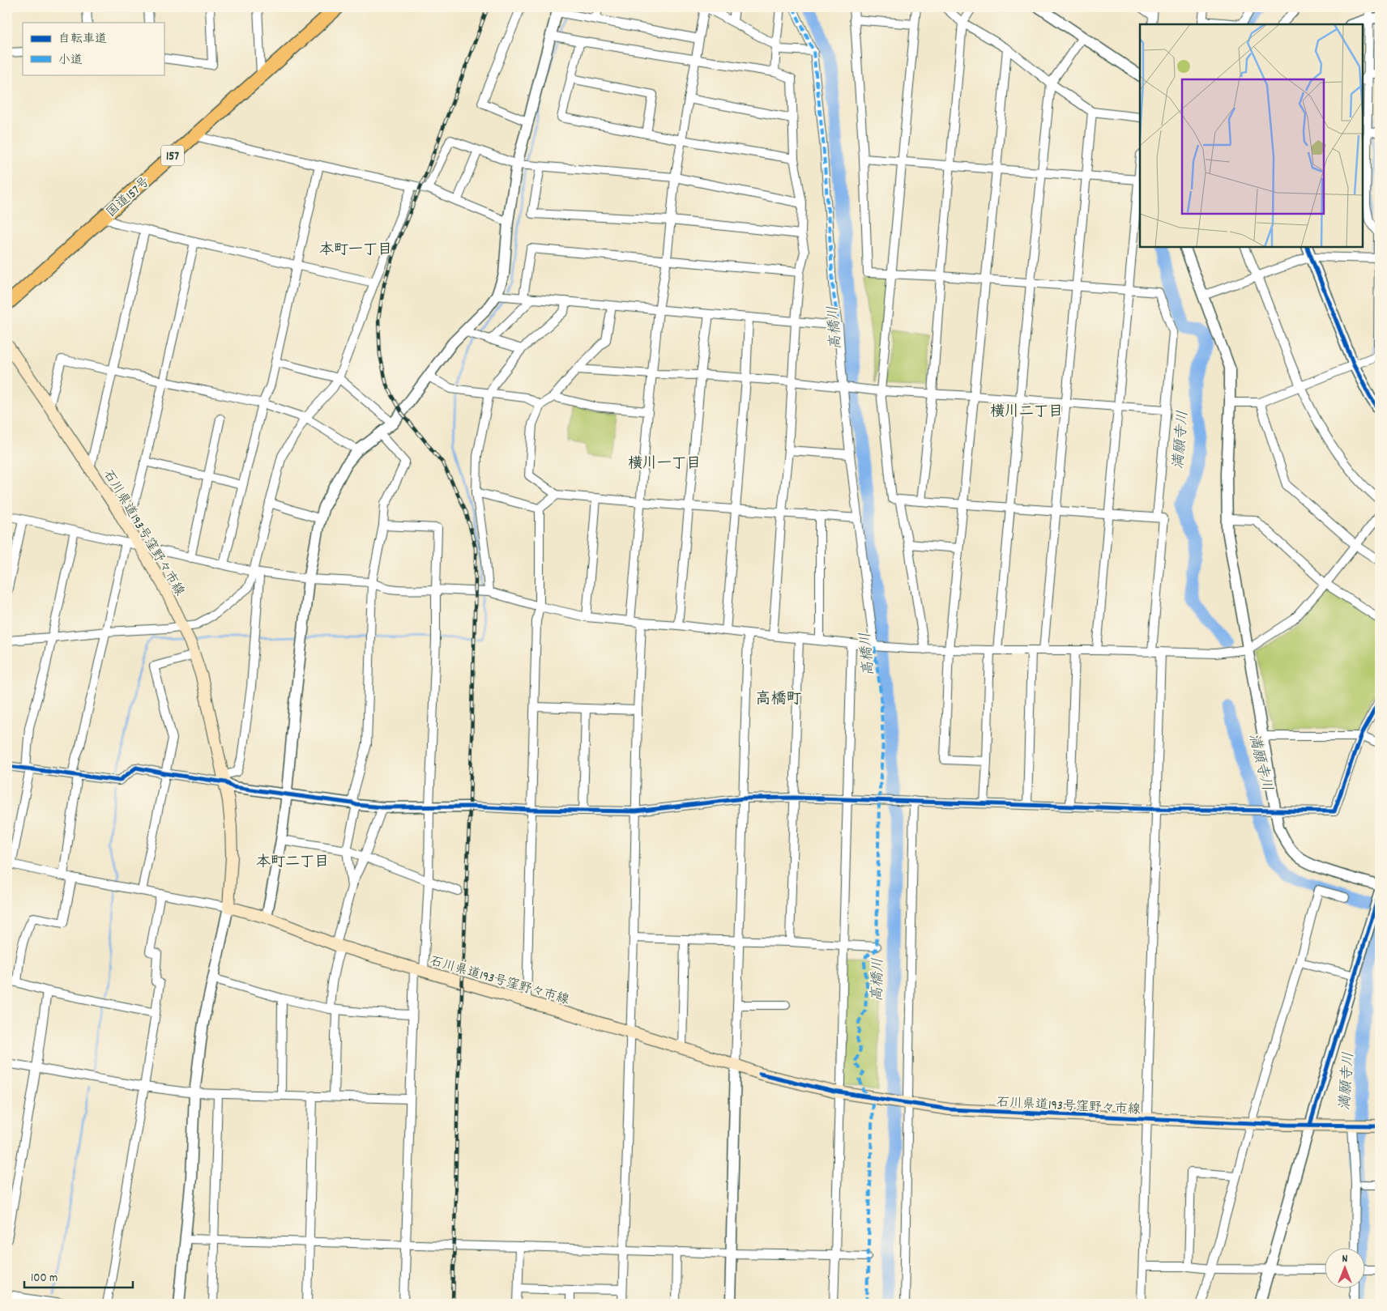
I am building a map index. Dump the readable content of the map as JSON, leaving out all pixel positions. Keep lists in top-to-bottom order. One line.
{"streets":{"highway":["157","国道157号"],"main road":["石川県道193号窪野々市線"]},"districts":["本町一丁目","横川二丁目","横川一丁目","高橋町","本町二丁目"],"water":["高橋川","満願寺川"],"legend":["自転車道","小道"],"scale_bar":"100 m","north":"top"}
